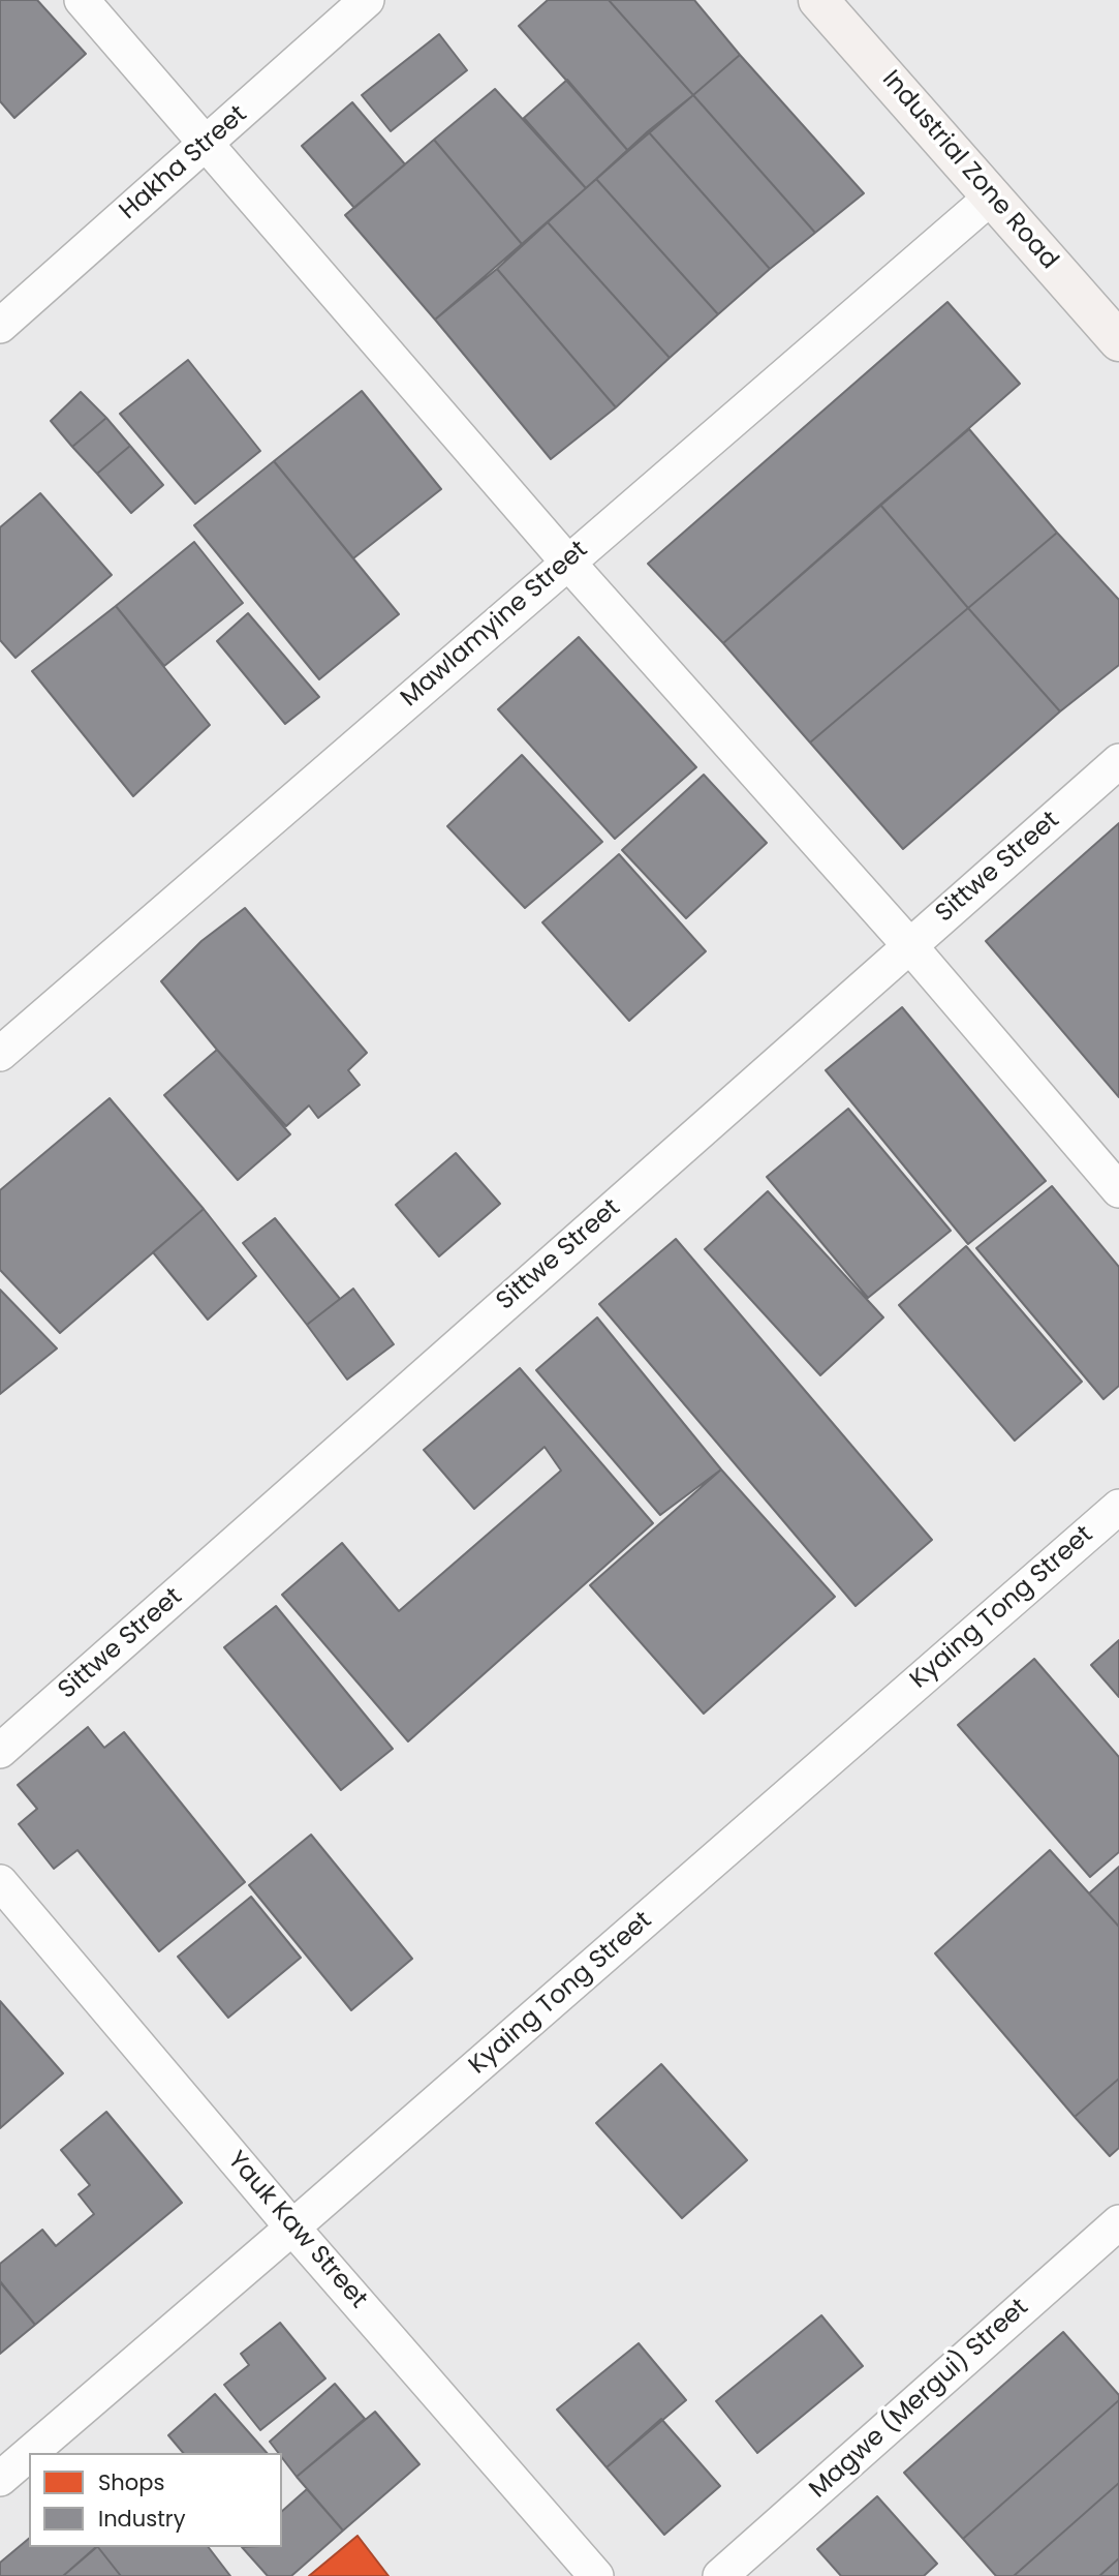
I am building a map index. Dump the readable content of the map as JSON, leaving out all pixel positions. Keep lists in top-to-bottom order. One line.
{"streets":{"street":["Hakha Street","Industrial Zone Road","Mawlamyine Street","Sittwe Street","Kyaing Tong Street","Yauk Kaw Street","Magwe (Mergui) Street"]},"crossings":[["Industrial Zone Road","Mawlamyine Street"],["Kyaing Tong Street","Yauk Kaw Street"]],"legend":["Shops","Industry"]}
